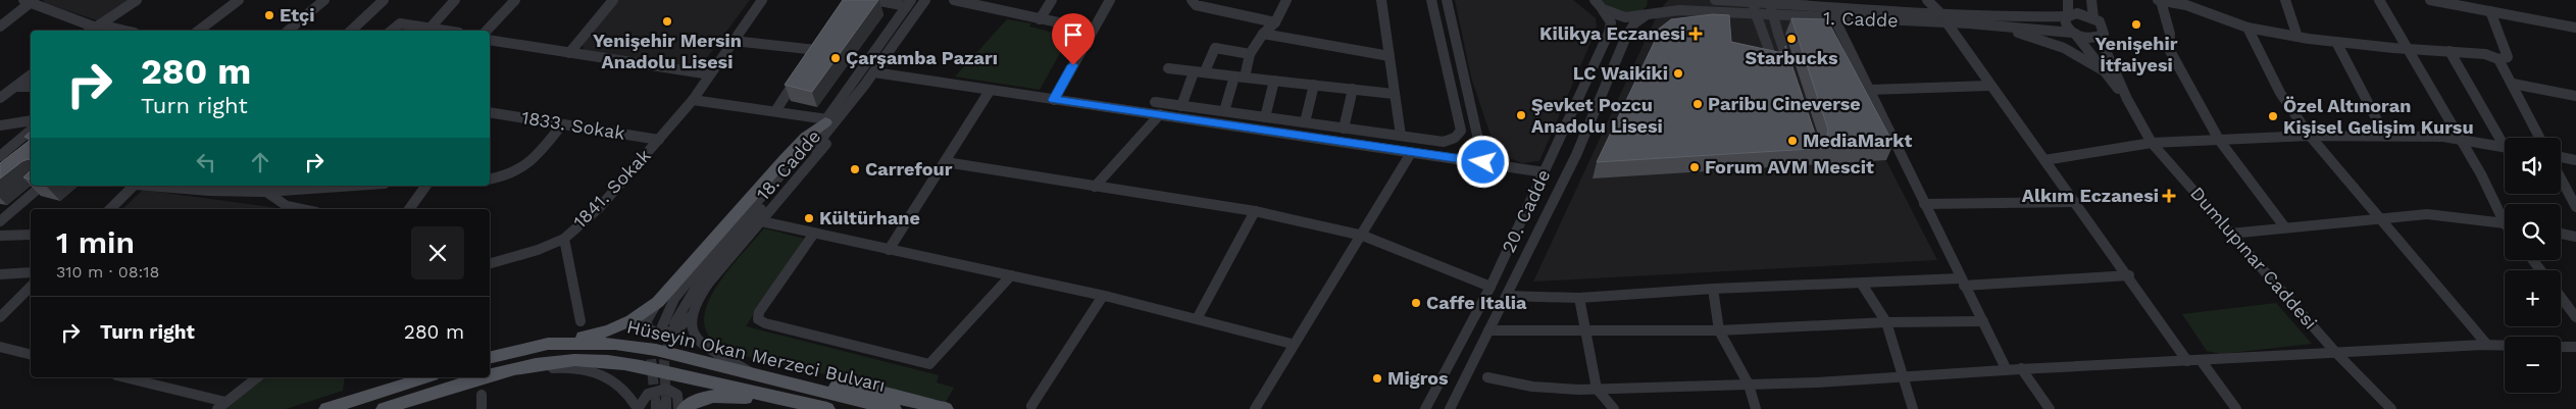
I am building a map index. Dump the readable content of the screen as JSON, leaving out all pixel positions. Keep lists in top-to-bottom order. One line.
{"streets":{"main road":["Hüseyin Okan Merzeci Bulvarı"],"street":["1. Cadde","1833. Sokak","18. Cadde","1841. Sokak","20. Cadde","Dumlupınar Caddesi"]},"crossings":[["1. Cadde","20. Cadde"],["1. Cadde","Dumlupınar Caddesi"],["1833. Sokak","1841. Sokak"]],"places":{"other":["Etçi","Yenişehir Mersin Anadolu Lisesi","Yenişehir İtfaiyesi","Starbucks","Çarşamba Pazarı","LC Waikiki","Paribu Cineverse","Şevket Pozcu Anadolu Lisesi","Özel Altınoran Kişisel Gelişim Kursu","MediaMarkt","Forum AVM Mescit","Carrefour","Kültürhane","Caffe Italia","Migros"],"health":["Kilikya Eczanesi","Alkım Eczanesi"]},"page":{"turn":["280 m","Turn right"],"map_buttons":["+","−"],"heading":["1 min","310 m · 08:18"],"list":[{"name":"Turn right","value":"280 m"}]}}
